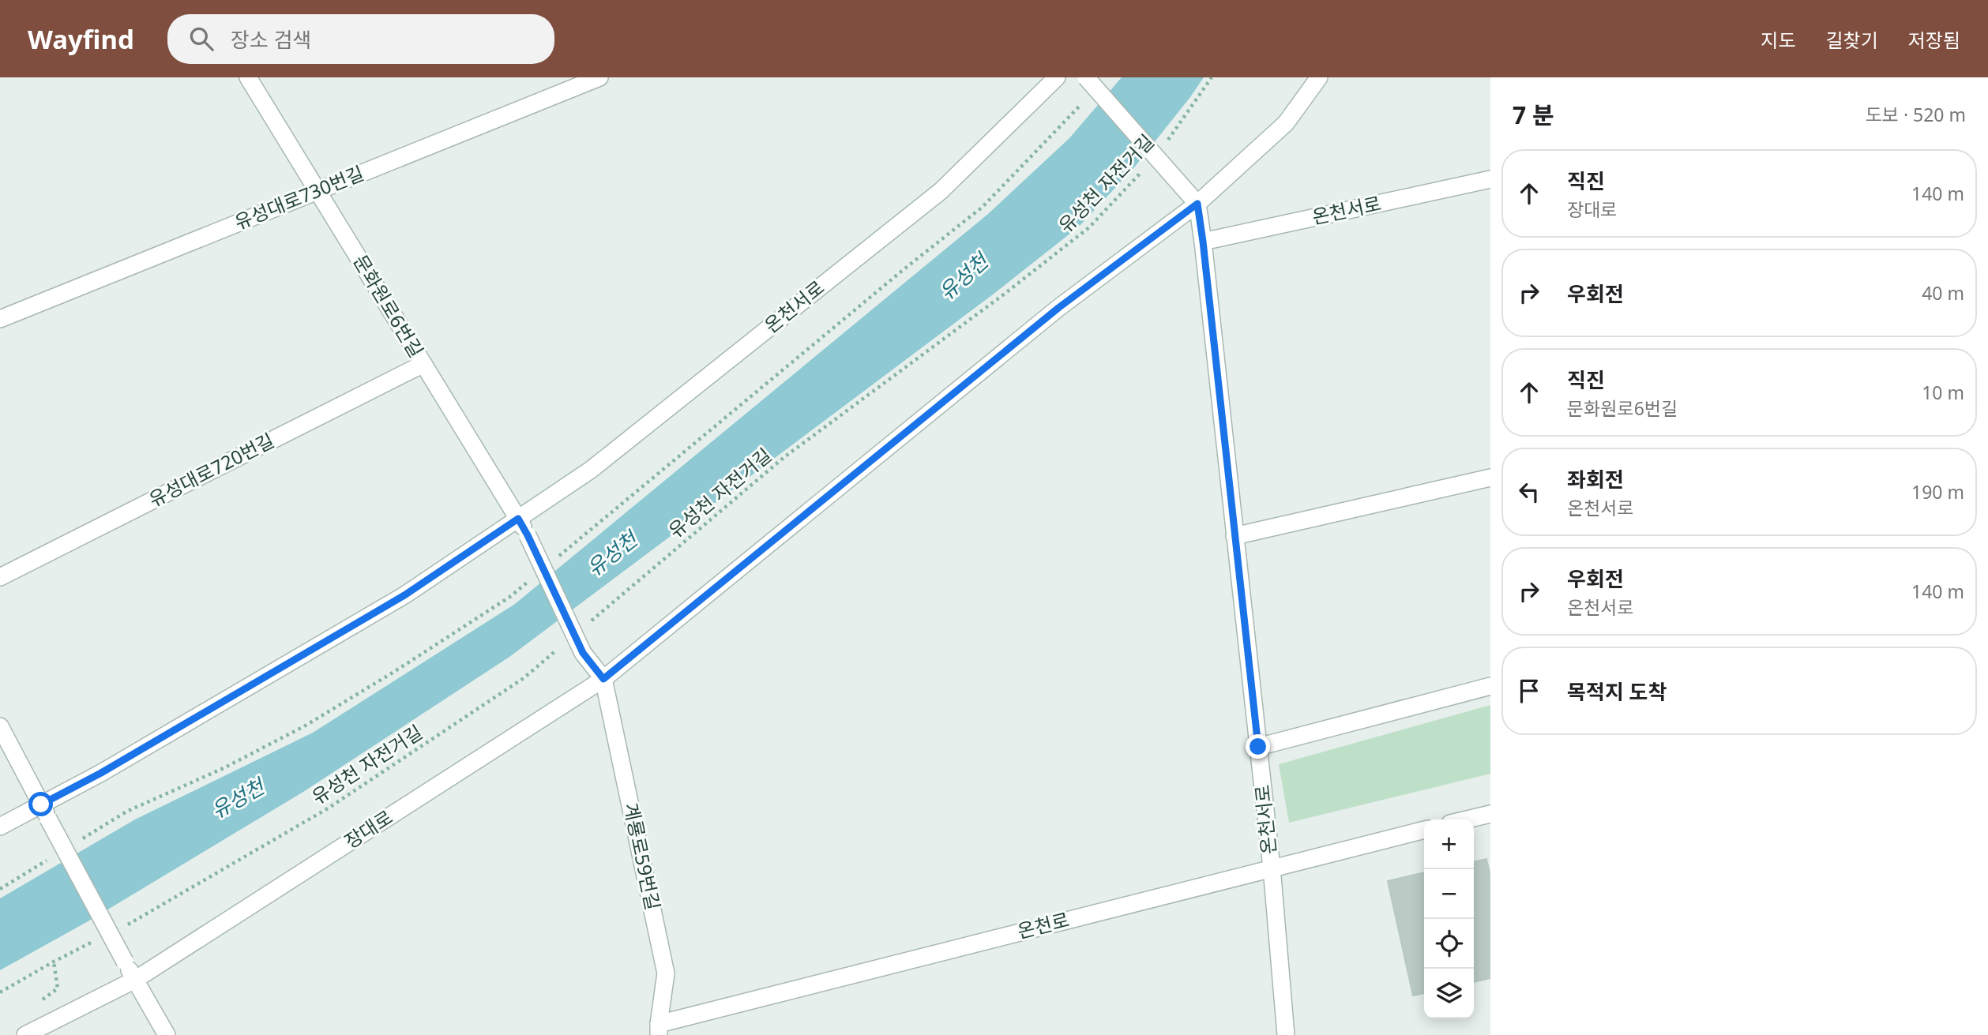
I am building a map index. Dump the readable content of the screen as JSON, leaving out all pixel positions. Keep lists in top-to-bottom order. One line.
{"streets":{"street":["유성대로730번길","온천서로","문화원로6번길","유성대로720번길","장대로","계룡로59번길","온천로"],"path":["유성천 자전거길"]},"crossings":[["유성대로730번길","문화원로6번길"],["온천서로","문화원로6번길"],["온천서로","온천로"],["문화원로6번길","유성대로720번길"],["문화원로6번길","장대로"],["문화원로6번길","계룡로59번길"],["장대로","계룡로59번길"],["계룡로59번길","온천로"]],"water":["유성천"],"page":{"header":"Wayfind","search":"장소 검색","nav":["지도","길찾기","저장됨"],"heading":["7 분","도보 · 520 m"],"list":[["직진","장대로","140 m"],["우회전","40 m"],["직진","문화원로6번길","10 m"],["좌회전","온천서로","190 m"],["우회전","온천서로","140 m"],"목적지 도착"],"map_buttons":["+","−"]}}
